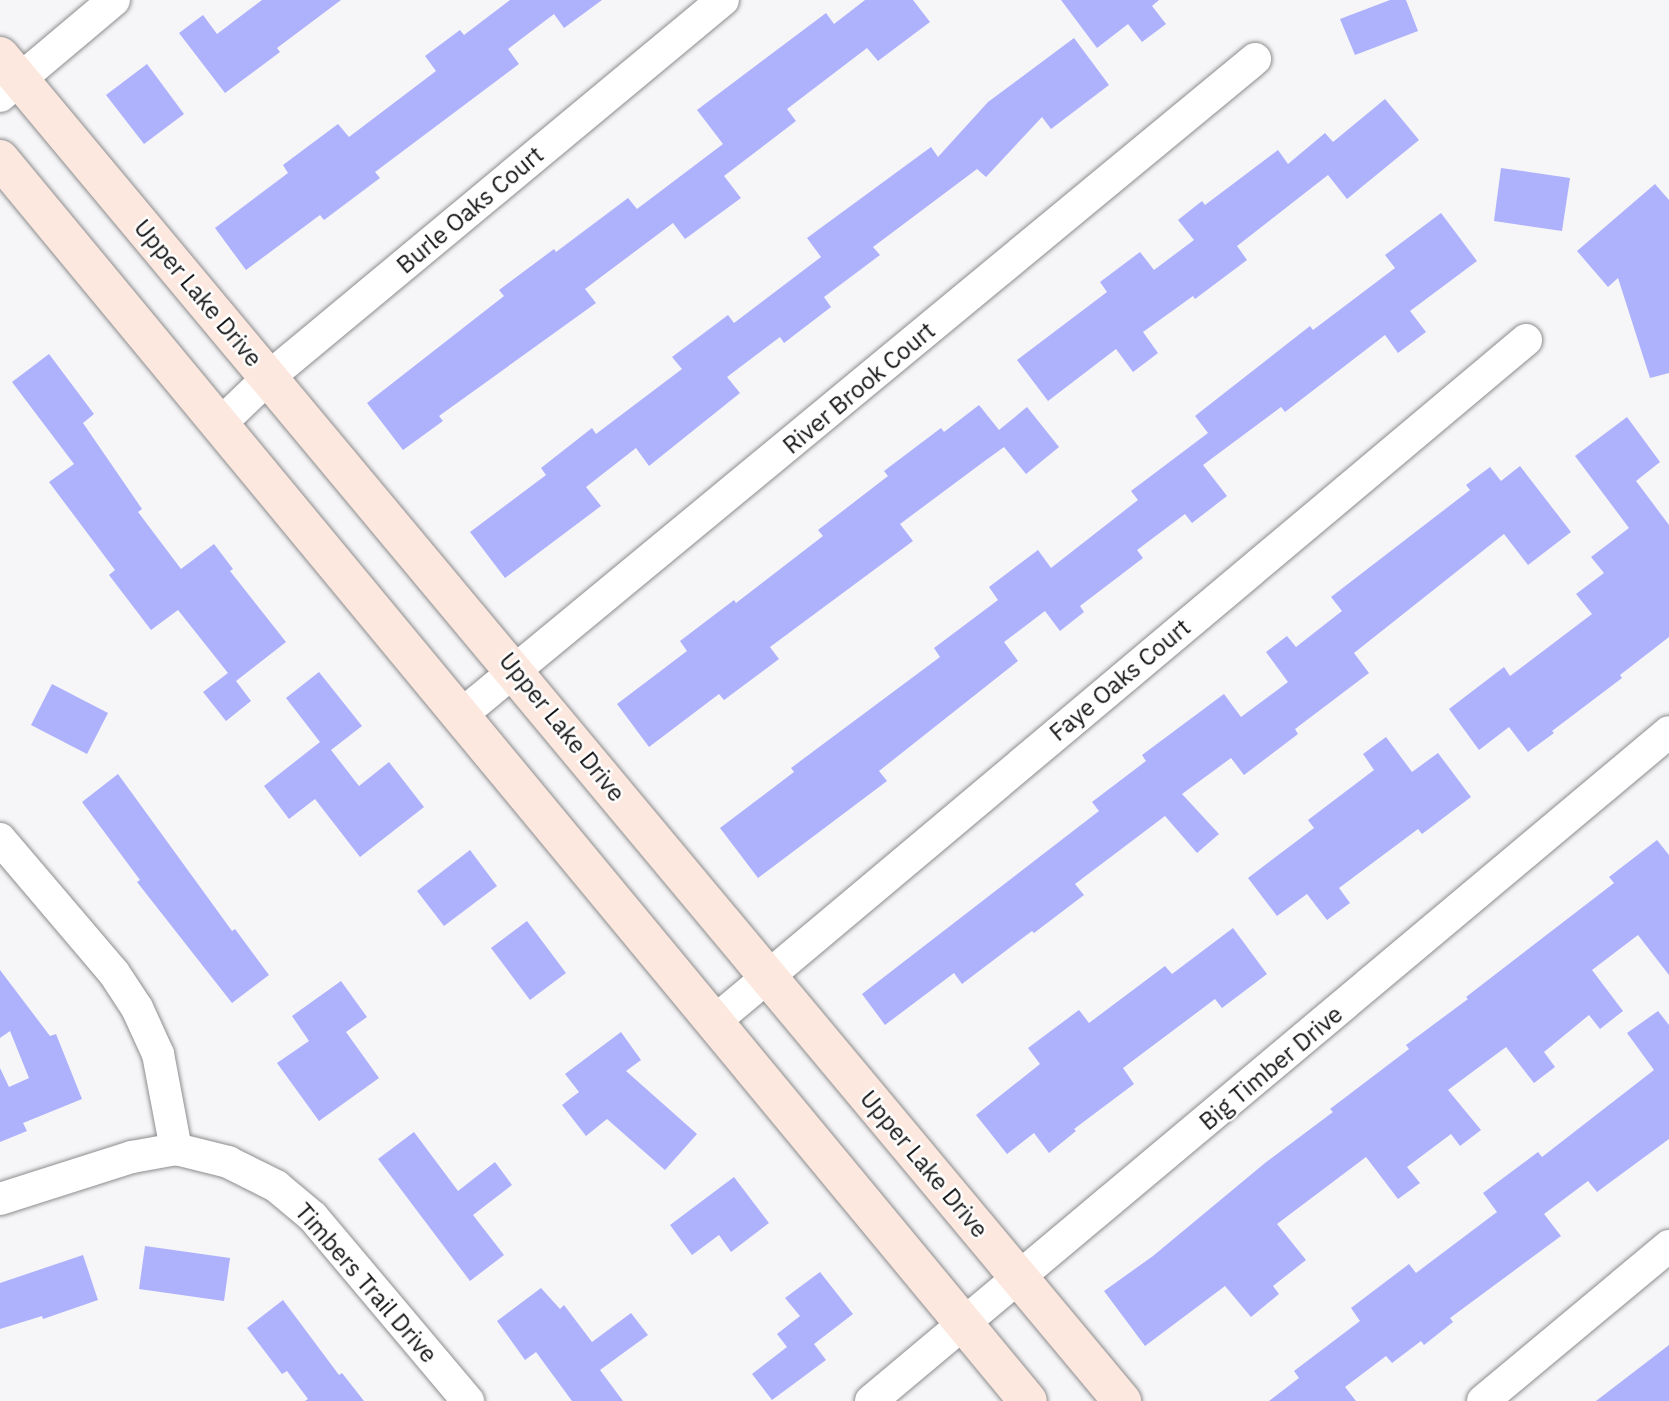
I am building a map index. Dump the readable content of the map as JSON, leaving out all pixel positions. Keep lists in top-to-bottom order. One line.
{"streets":{"street":["Burle Oaks Court","Upper Lake Drive","River Brook Court","Faye Oaks Court","Big Timber Drive","Timbers Trail Drive"]},"crossings":[["Burle Oaks Court","Upper Lake Drive"],["Upper Lake Drive","River Brook Court"],["Upper Lake Drive","Faye Oaks Court"],["Upper Lake Drive","Big Timber Drive"]]}
